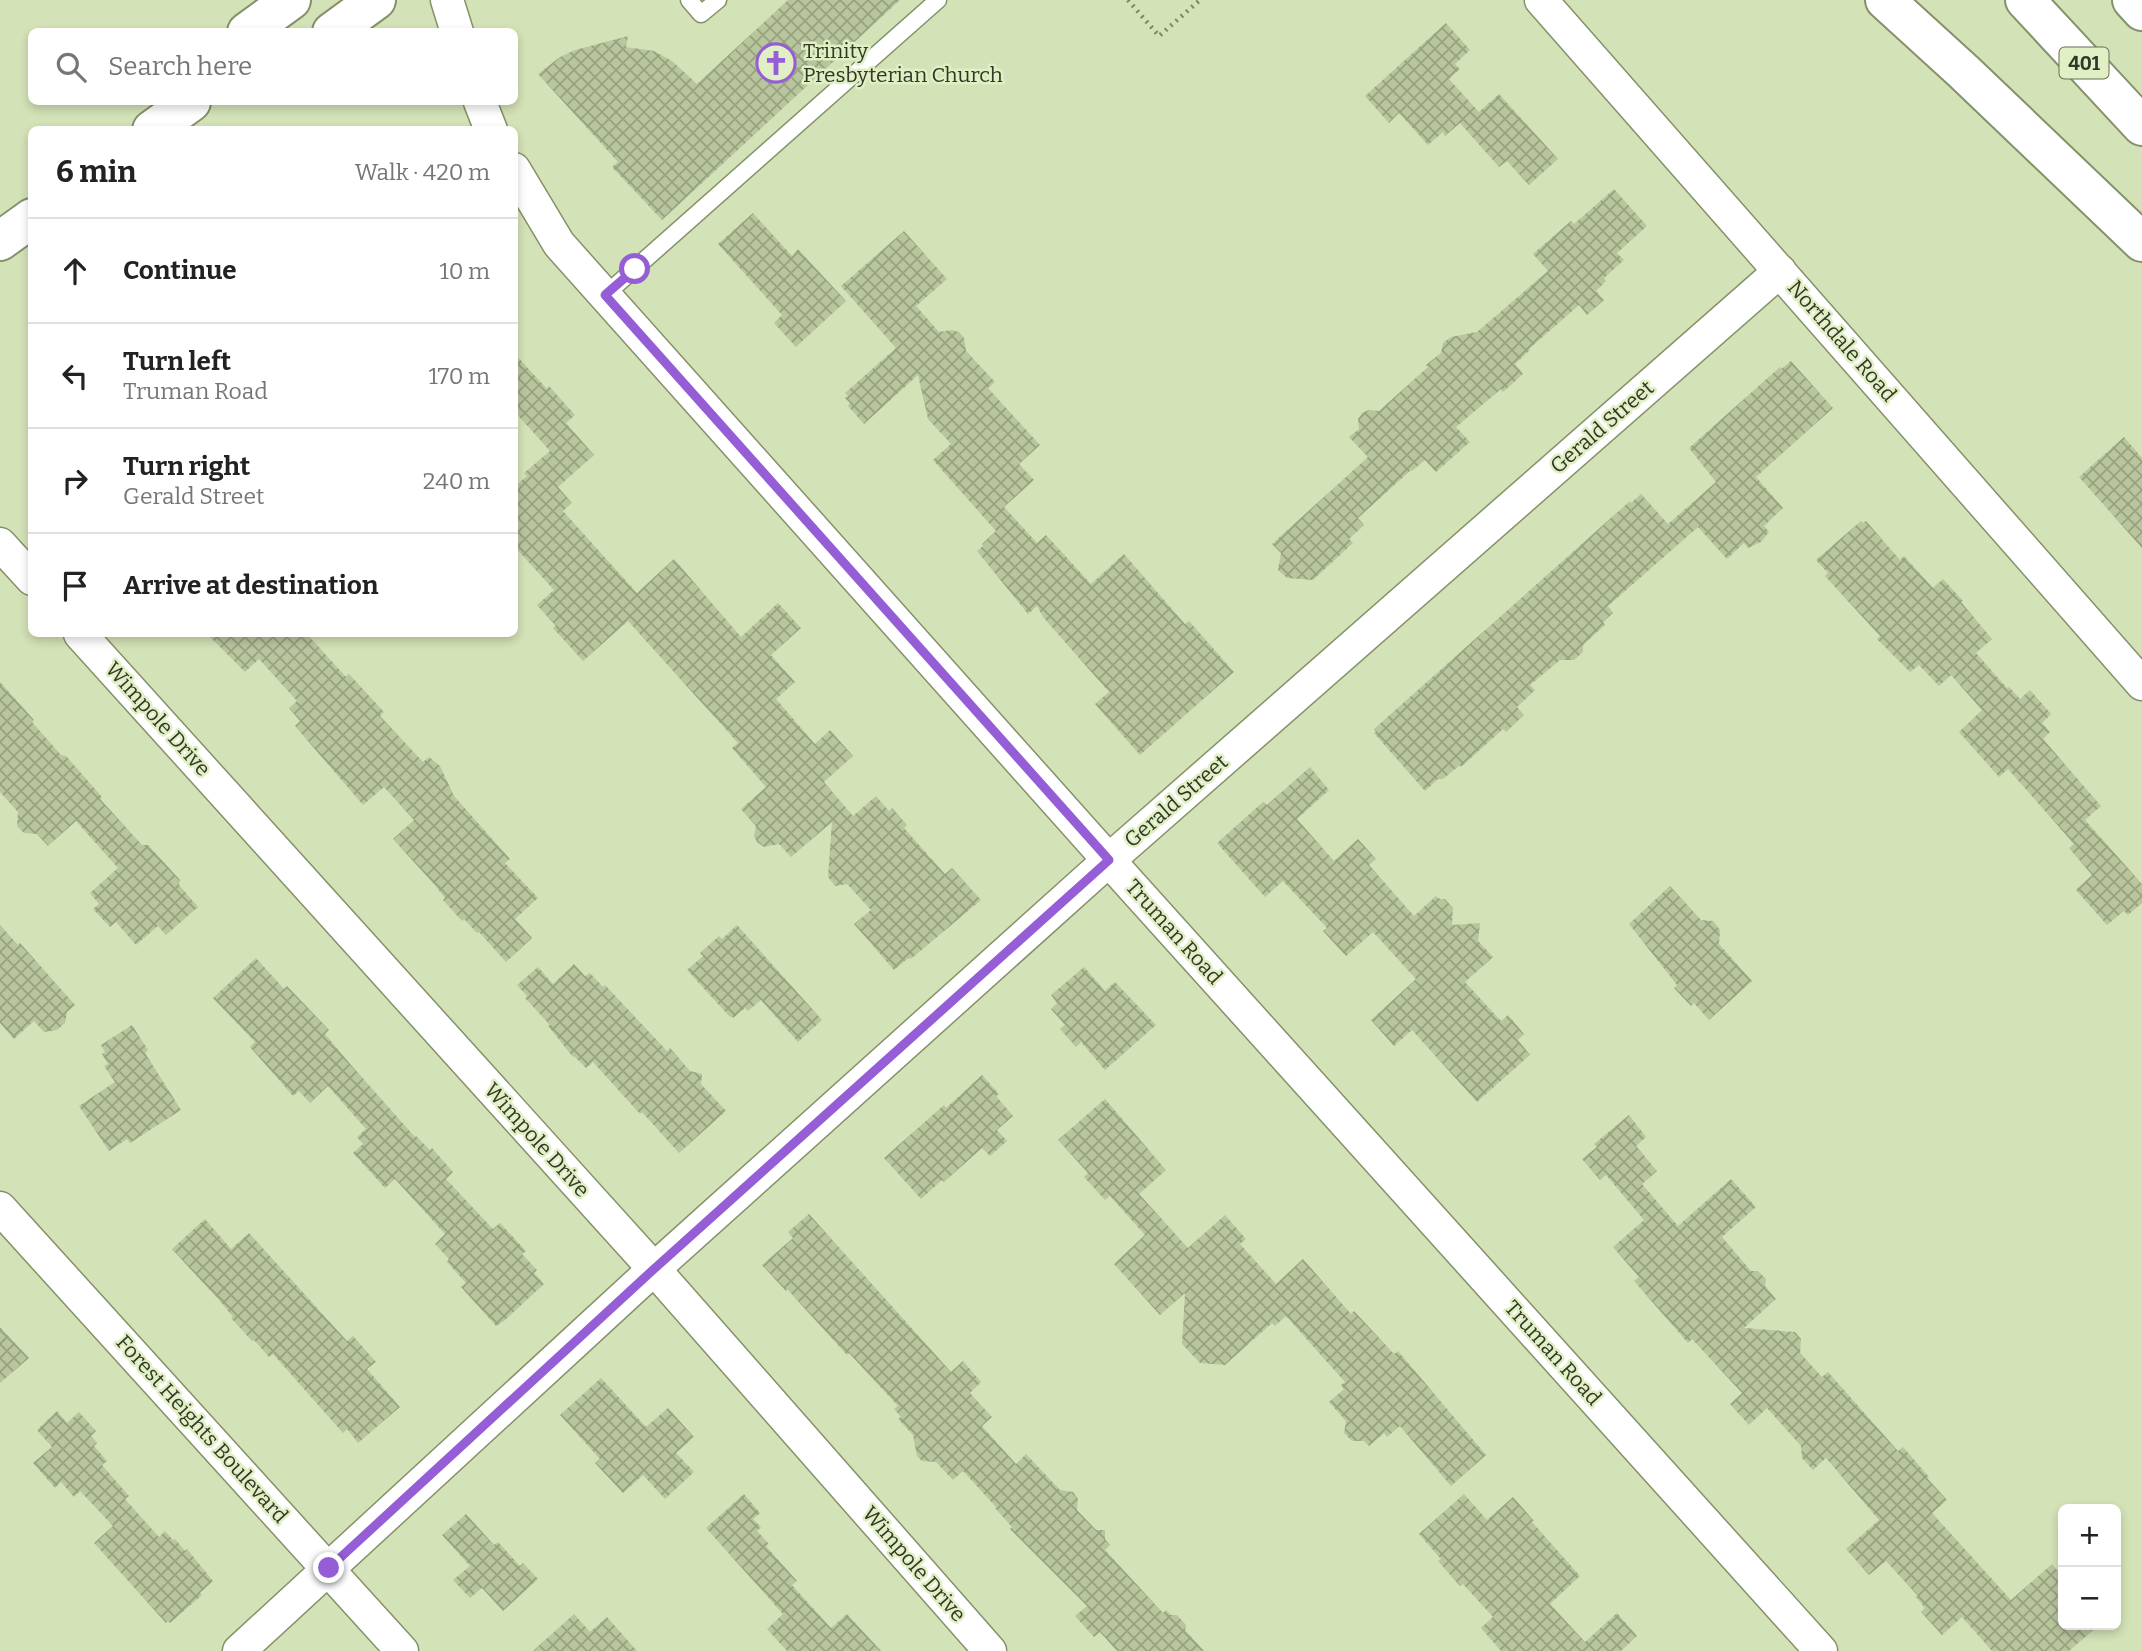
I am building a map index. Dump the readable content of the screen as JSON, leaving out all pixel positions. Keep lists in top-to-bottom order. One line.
{"streets":{"main road":["401"],"street":["Northdale Road","Gerald Street","Wimpole Drive","Truman Road","Forest Heights Boulevard"]},"crossings":[["Northdale Road","Gerald Street"],["Gerald Street","Wimpole Drive"],["Gerald Street","Truman Road"],["Gerald Street","Forest Heights Boulevard"]],"places":{"church":["Trinity Presbyterian Church"]},"page":{"search":"Search here","heading":["6 min","Walk · 420 m"],"list":[["Continue","10 m"],["Turn left","Truman Road","170 m"],["Turn right","Gerald Street","240 m"],"Arrive at destination"],"map_buttons":["+","−"]}}
